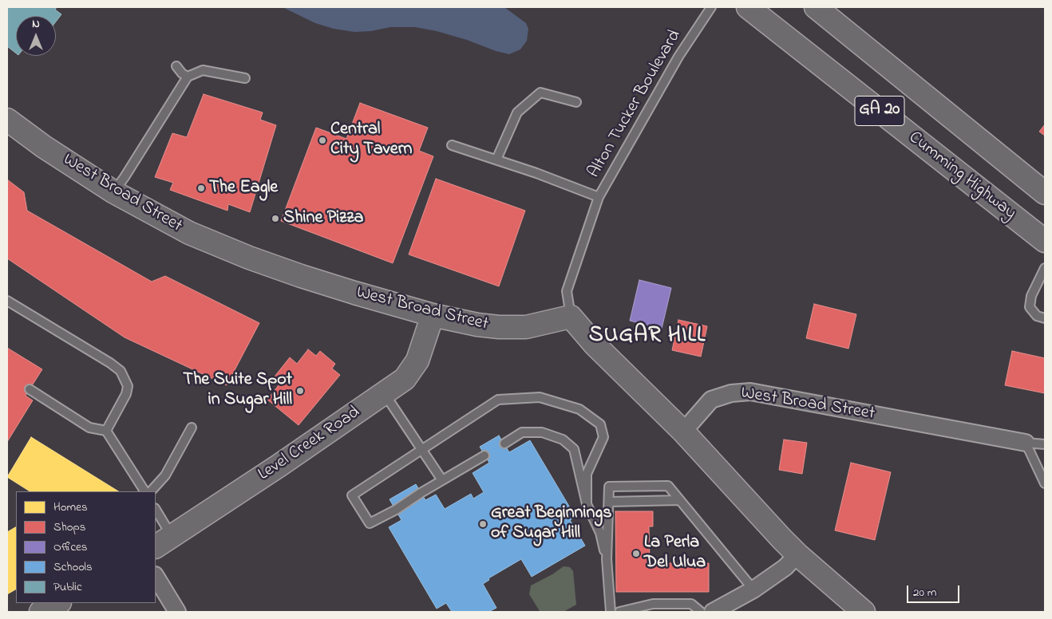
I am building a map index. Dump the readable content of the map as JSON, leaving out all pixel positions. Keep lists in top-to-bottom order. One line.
{"streets":{"main road":["GA 20","Cumming Highway","West Broad Street","Level Creek Road"],"lane":["Alton Tucker Boulevard"]},"crossings":[["Alton Tucker Boulevard","West Broad Street"],["West Broad Street","Level Creek Road"]],"districts":["SUGAR HILL"],"places":["Central City Tavern","The Eagle","Shine Pizza","The Suite Spot in Sugar Hill","Great Beginnings of Sugar Hill","La Perla Del Ulua"],"legend":["Homes","Shops","Offices","Schools","Public"],"scale_bar":"20 m","north":"top"}
